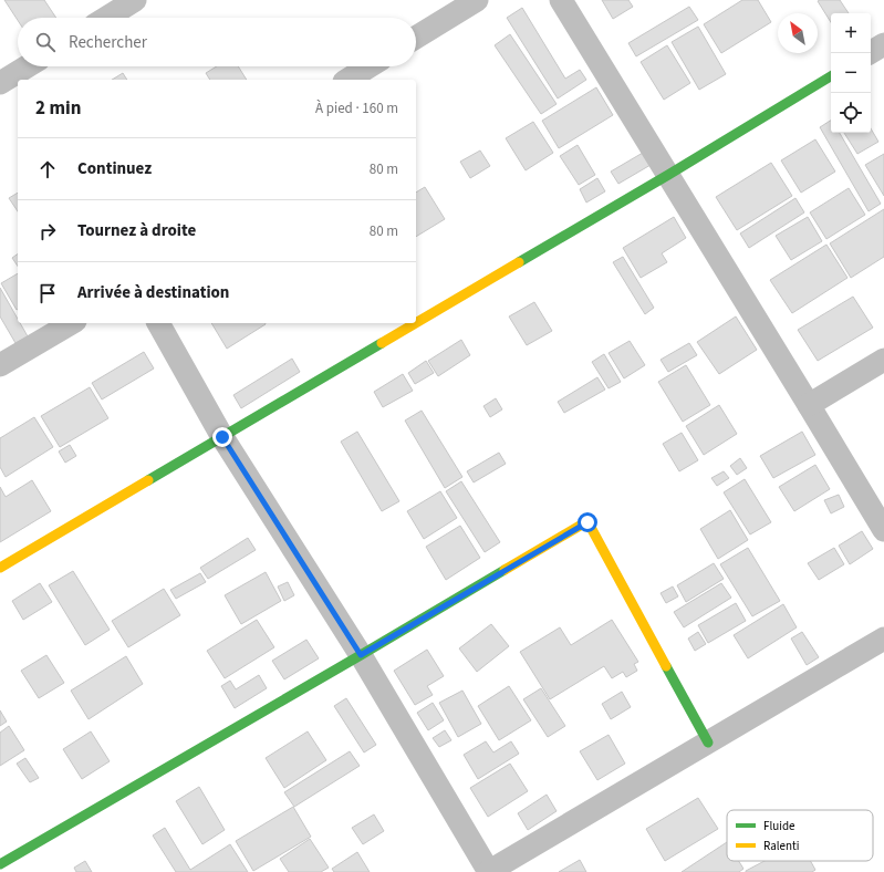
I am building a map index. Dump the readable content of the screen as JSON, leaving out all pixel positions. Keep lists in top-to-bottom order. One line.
{"legend":["Fluide","Ralenti"],"north":"top left","page":{"map_buttons":["+","−"],"search":"Rechercher","heading":["2 min","À pied · 160 m"],"list":[["Continuez","80 m"],["Tournez à droite","80 m"],"Arrivée à destination"]}}
